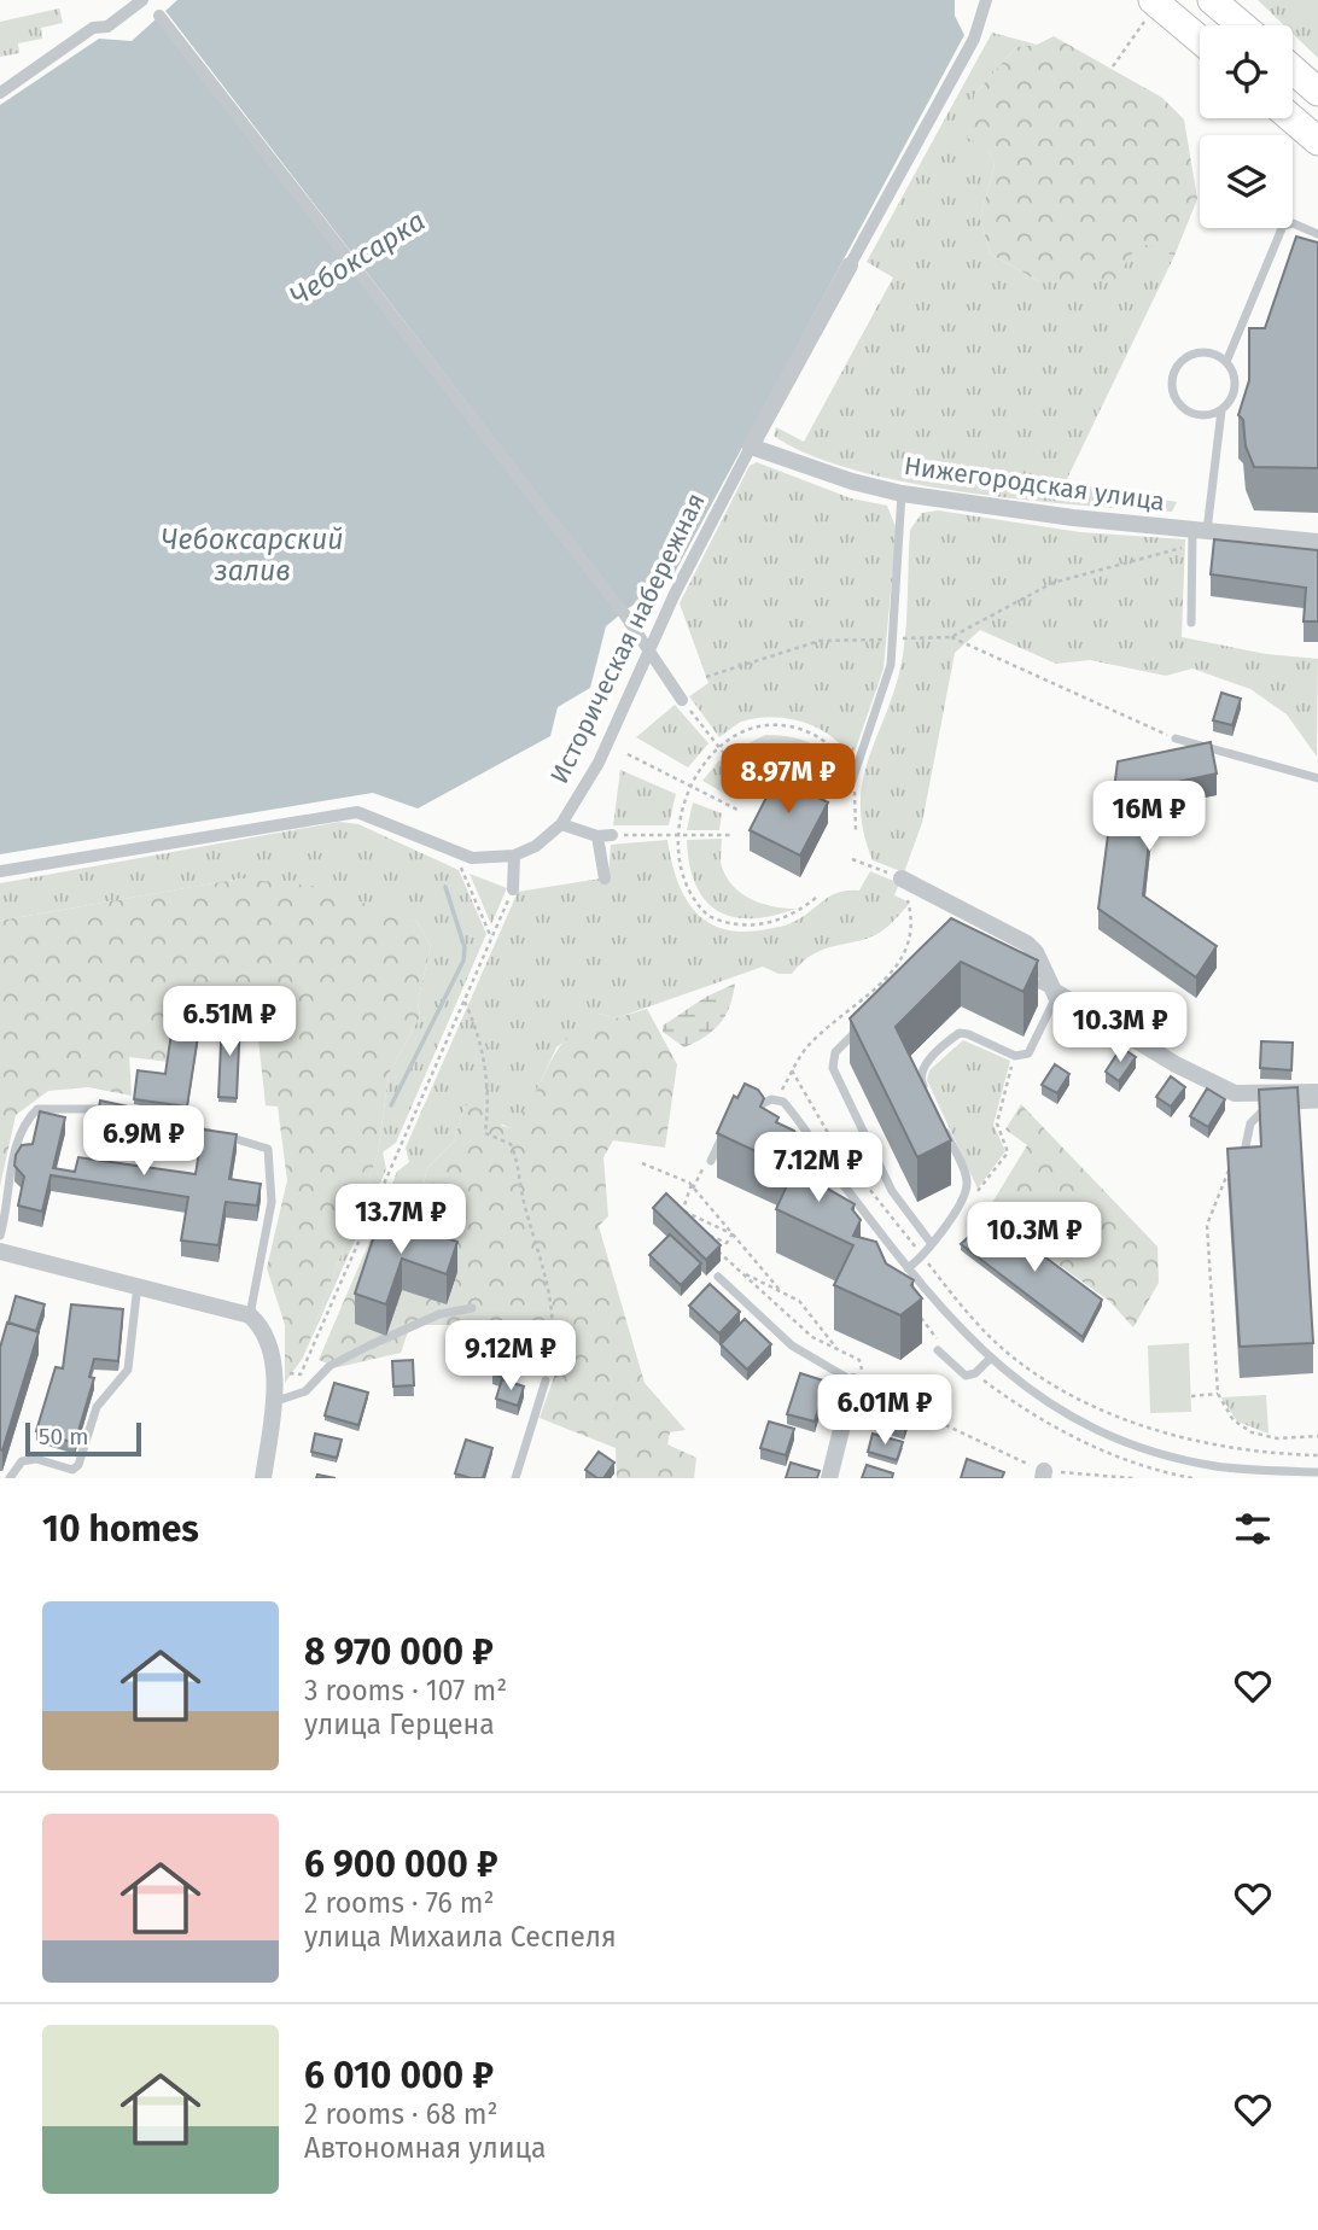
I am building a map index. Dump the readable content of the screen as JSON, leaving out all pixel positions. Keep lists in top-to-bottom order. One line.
{"streets":{"street":["Нижегородская улица","Историческая набережная"]},"crossings":[["Нижегородская улица","Историческая набережная"]],"water":["Чебоксарка","Чебоксарский залив"],"scale_bar":"50 m","page":{"price":["8.97M ₽","16M ₽","6.51M ₽","10.3M ₽","6.9M ₽","7.12M ₽","13.7M ₽","10.3M ₽","9.12M ₽","6.01M ₽"],"scale":"50 m","heading":"10 homes","list":[{"name":"8 970 000 ₽","note":"3 rooms · 107 m² · улица Герцена"},{"name":"6 900 000 ₽","note":"2 rooms · 76 m² · улица Михаила Сеспеля"},{"name":"6 010 000 ₽","note":"2 rooms · 68 m² · Автономная улица"}]}}
